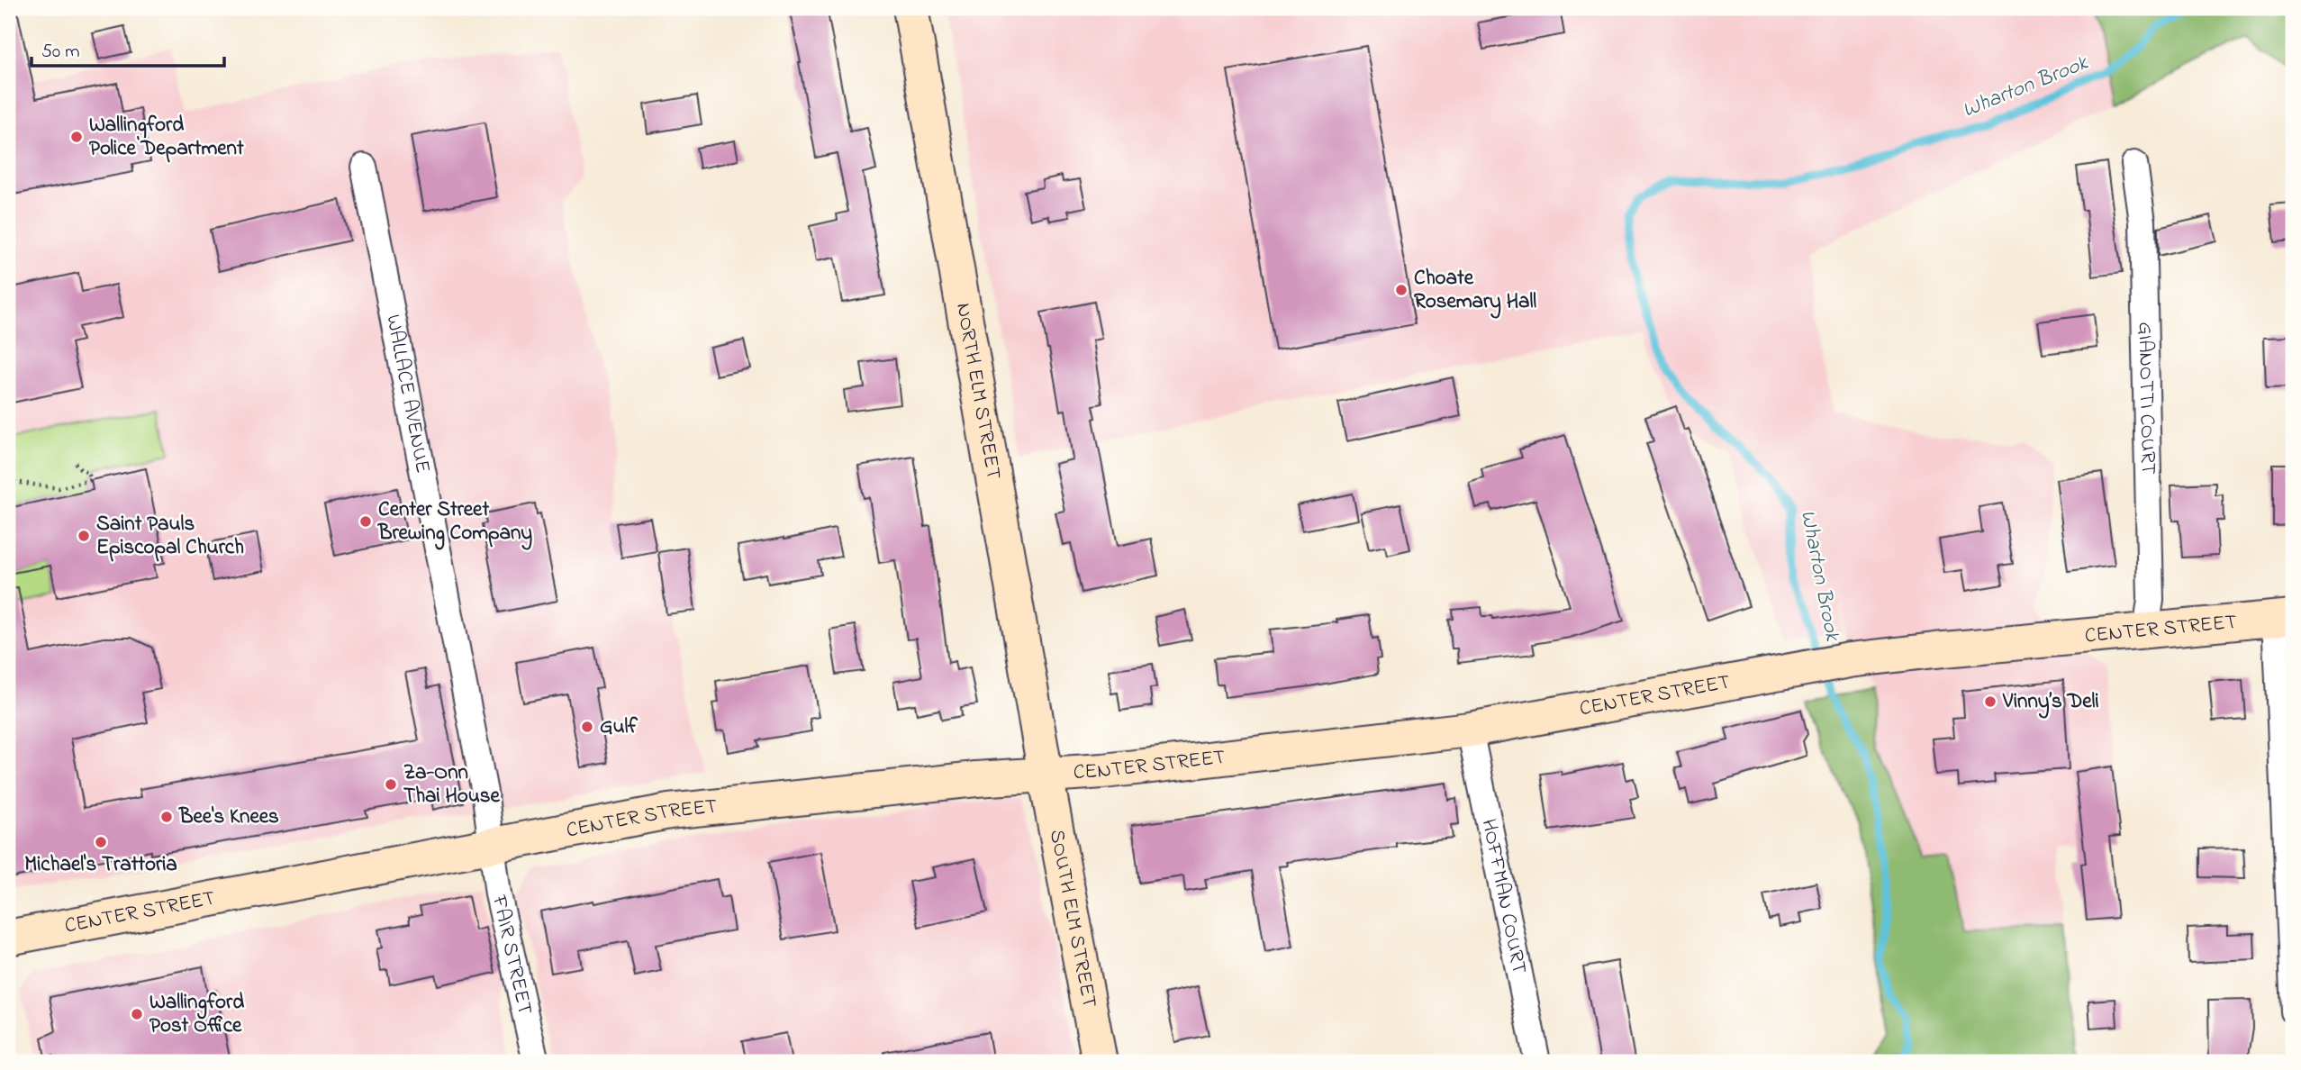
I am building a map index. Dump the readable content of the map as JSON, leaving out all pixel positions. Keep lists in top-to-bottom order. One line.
{"streets":{"main road":["NORTH ELM STREET","CENTER STREET","SOUTH ELM STREET"],"street":["WALLACE AVENUE","GIANOTTI COURT","HOFFMAN COURT","FAIR STREET"]},"crossings":[["NORTH ELM STREET","CENTER STREET"],["NORTH ELM STREET","SOUTH ELM STREET"],["WALLACE AVENUE","CENTER STREET"],["WALLACE AVENUE","FAIR STREET"],["GIANOTTI COURT","CENTER STREET"],["CENTER STREET","HOFFMAN COURT"],["CENTER STREET","SOUTH ELM STREET"],["CENTER STREET","FAIR STREET"]],"water":["Wharton Brook"],"places":["Wallingford Police Department","Choate Rosemary Hall","Center Street Brewing Company","Saint Pauls Episcopal Church","Vinny’s Deli","Gulf","Za-Onn Thai House","Bee's Knees","Michael's Trattoria","Wallingford Post Office"],"scale_bar":"50 m"}
